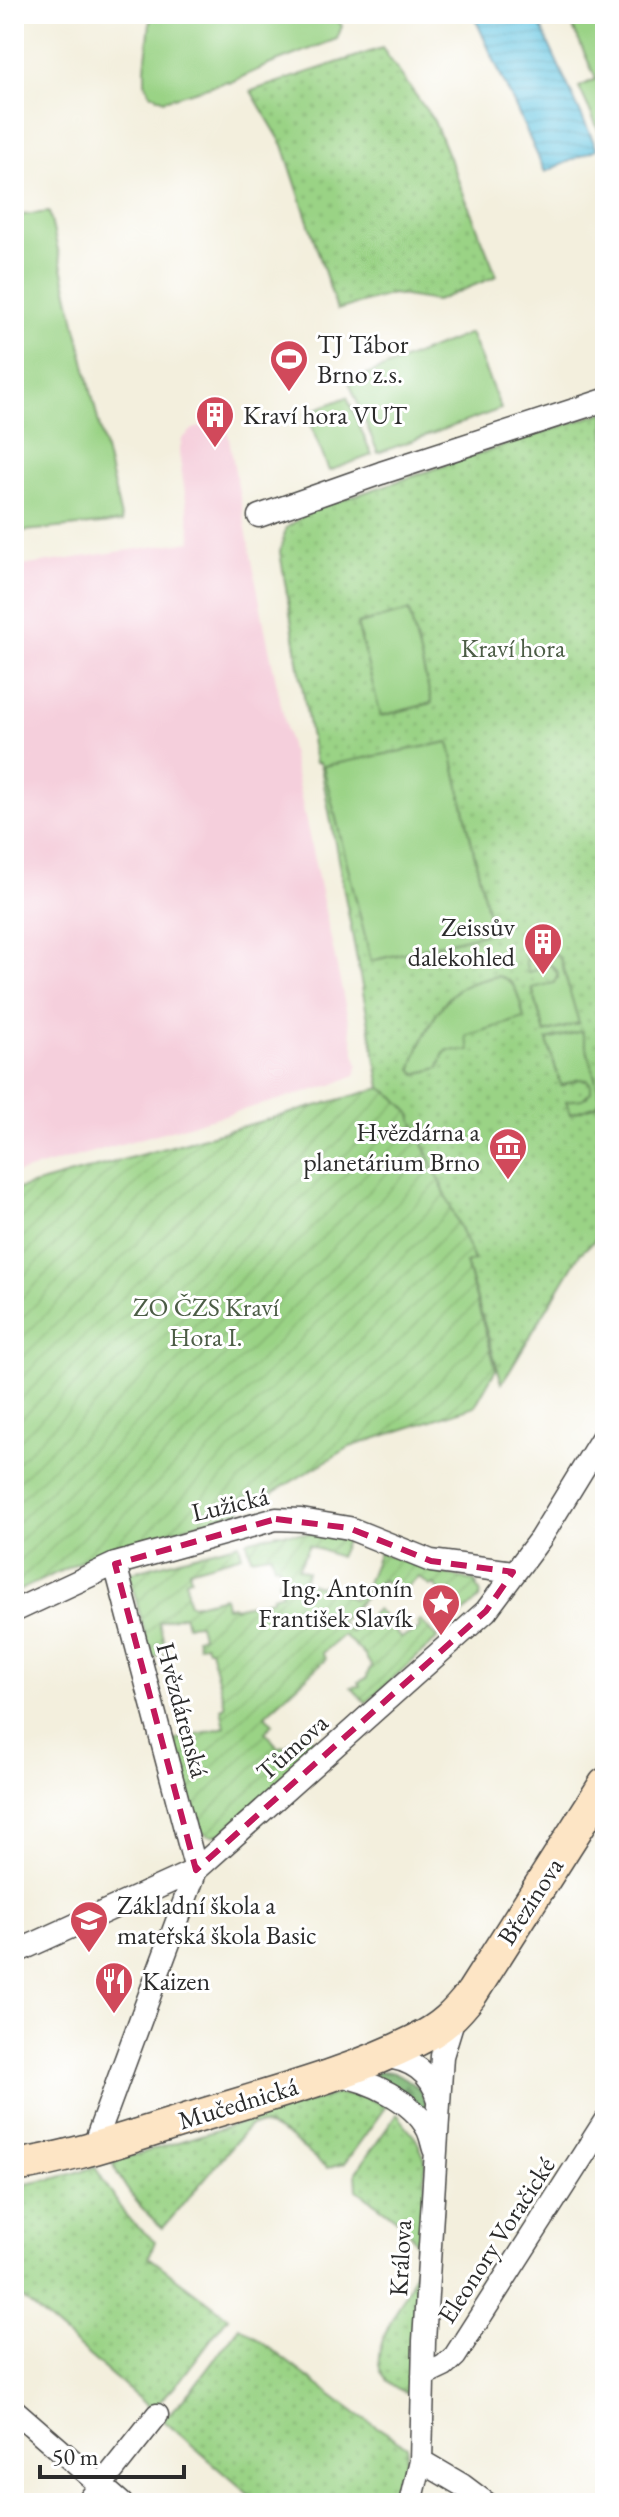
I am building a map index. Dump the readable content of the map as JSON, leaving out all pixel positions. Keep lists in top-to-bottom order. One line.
{"streets":{"street":["Lužická","Hvězdárenská","Tůmova","Březinova","Mučednická","Eleonory Voračické","Králova"]},"crossings":[["Lužická","Hvězdárenská"],["Lužická","Tůmova"],["Hvězdárenská","Tůmova"],["Tůmova","Mučednická"],["Březinova","Mučednická"],["Březinova","Králova"],["Mučednická","Králova"],["Eleonory Voračické","Králova"]],"parks":["Kraví hora","ZO ČZS Kraví Hora I."],"places":{"sports":["TJ Tábor Brno z.s."],"building":["Kraví hora VUT","Zeissův dalekohled"],"museum":["Hvězdárna a planetárium Brno"],"place":["Ing. Antonín František Slavík"],"school or university":["Základní škola a mateřská škola Basic"],"restaurant":["Kaizen"]},"scale_bar":"50 m"}
